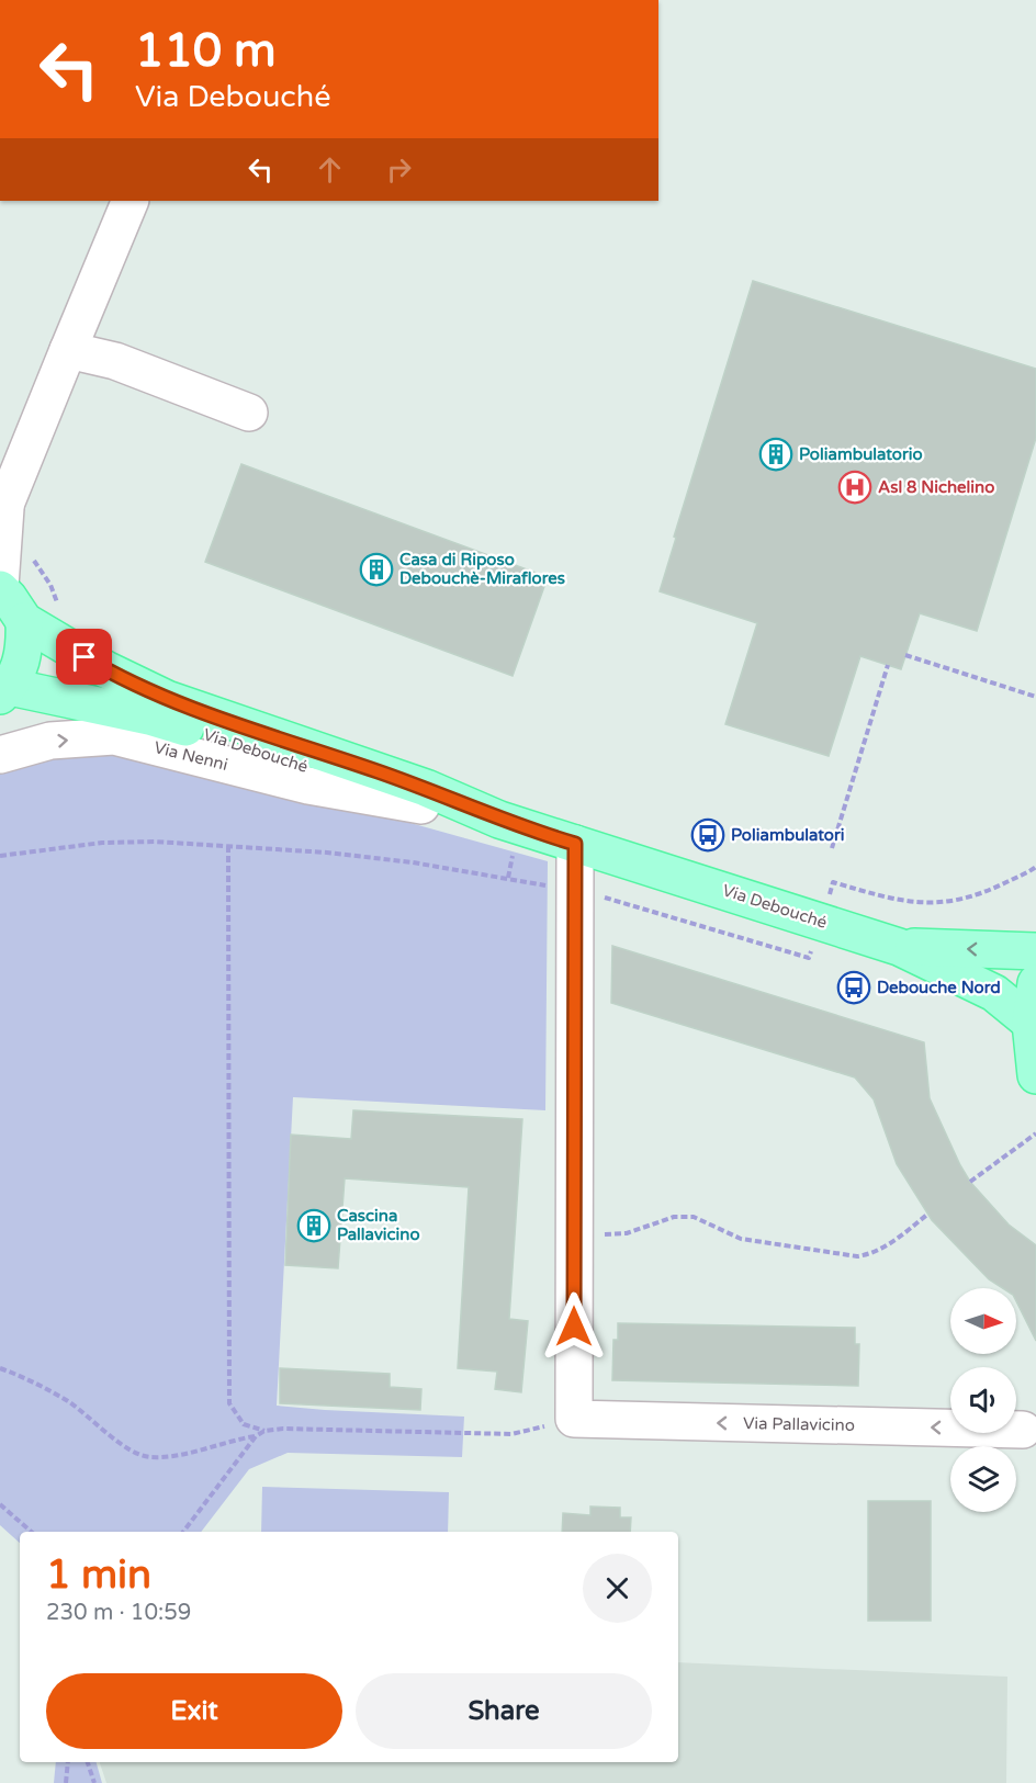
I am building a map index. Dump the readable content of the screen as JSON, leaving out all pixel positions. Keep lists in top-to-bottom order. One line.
{"streets":{"main road":["Via Debouché"],"street":["Via Nenni","Via Pallavicino"]},"crossings":[["Via Debouché","Via Nenni"]],"one_way":["Via Nenni","Via Pallavicino"],"places":{"building":["Poliambulatorio","Casa di Riposo Debouchè-Miraflores","Cascina Pallavicino"],"hospital":["Asl 8 Nichelino"],"bus stop":["Poliambulatori","Debouche Nord"]},"north":"right","page":{"turn":["110 m","Via Debouché"],"heading":["1 min","230 m · 10:59"],"buttons":["Exit","Share"]}}
